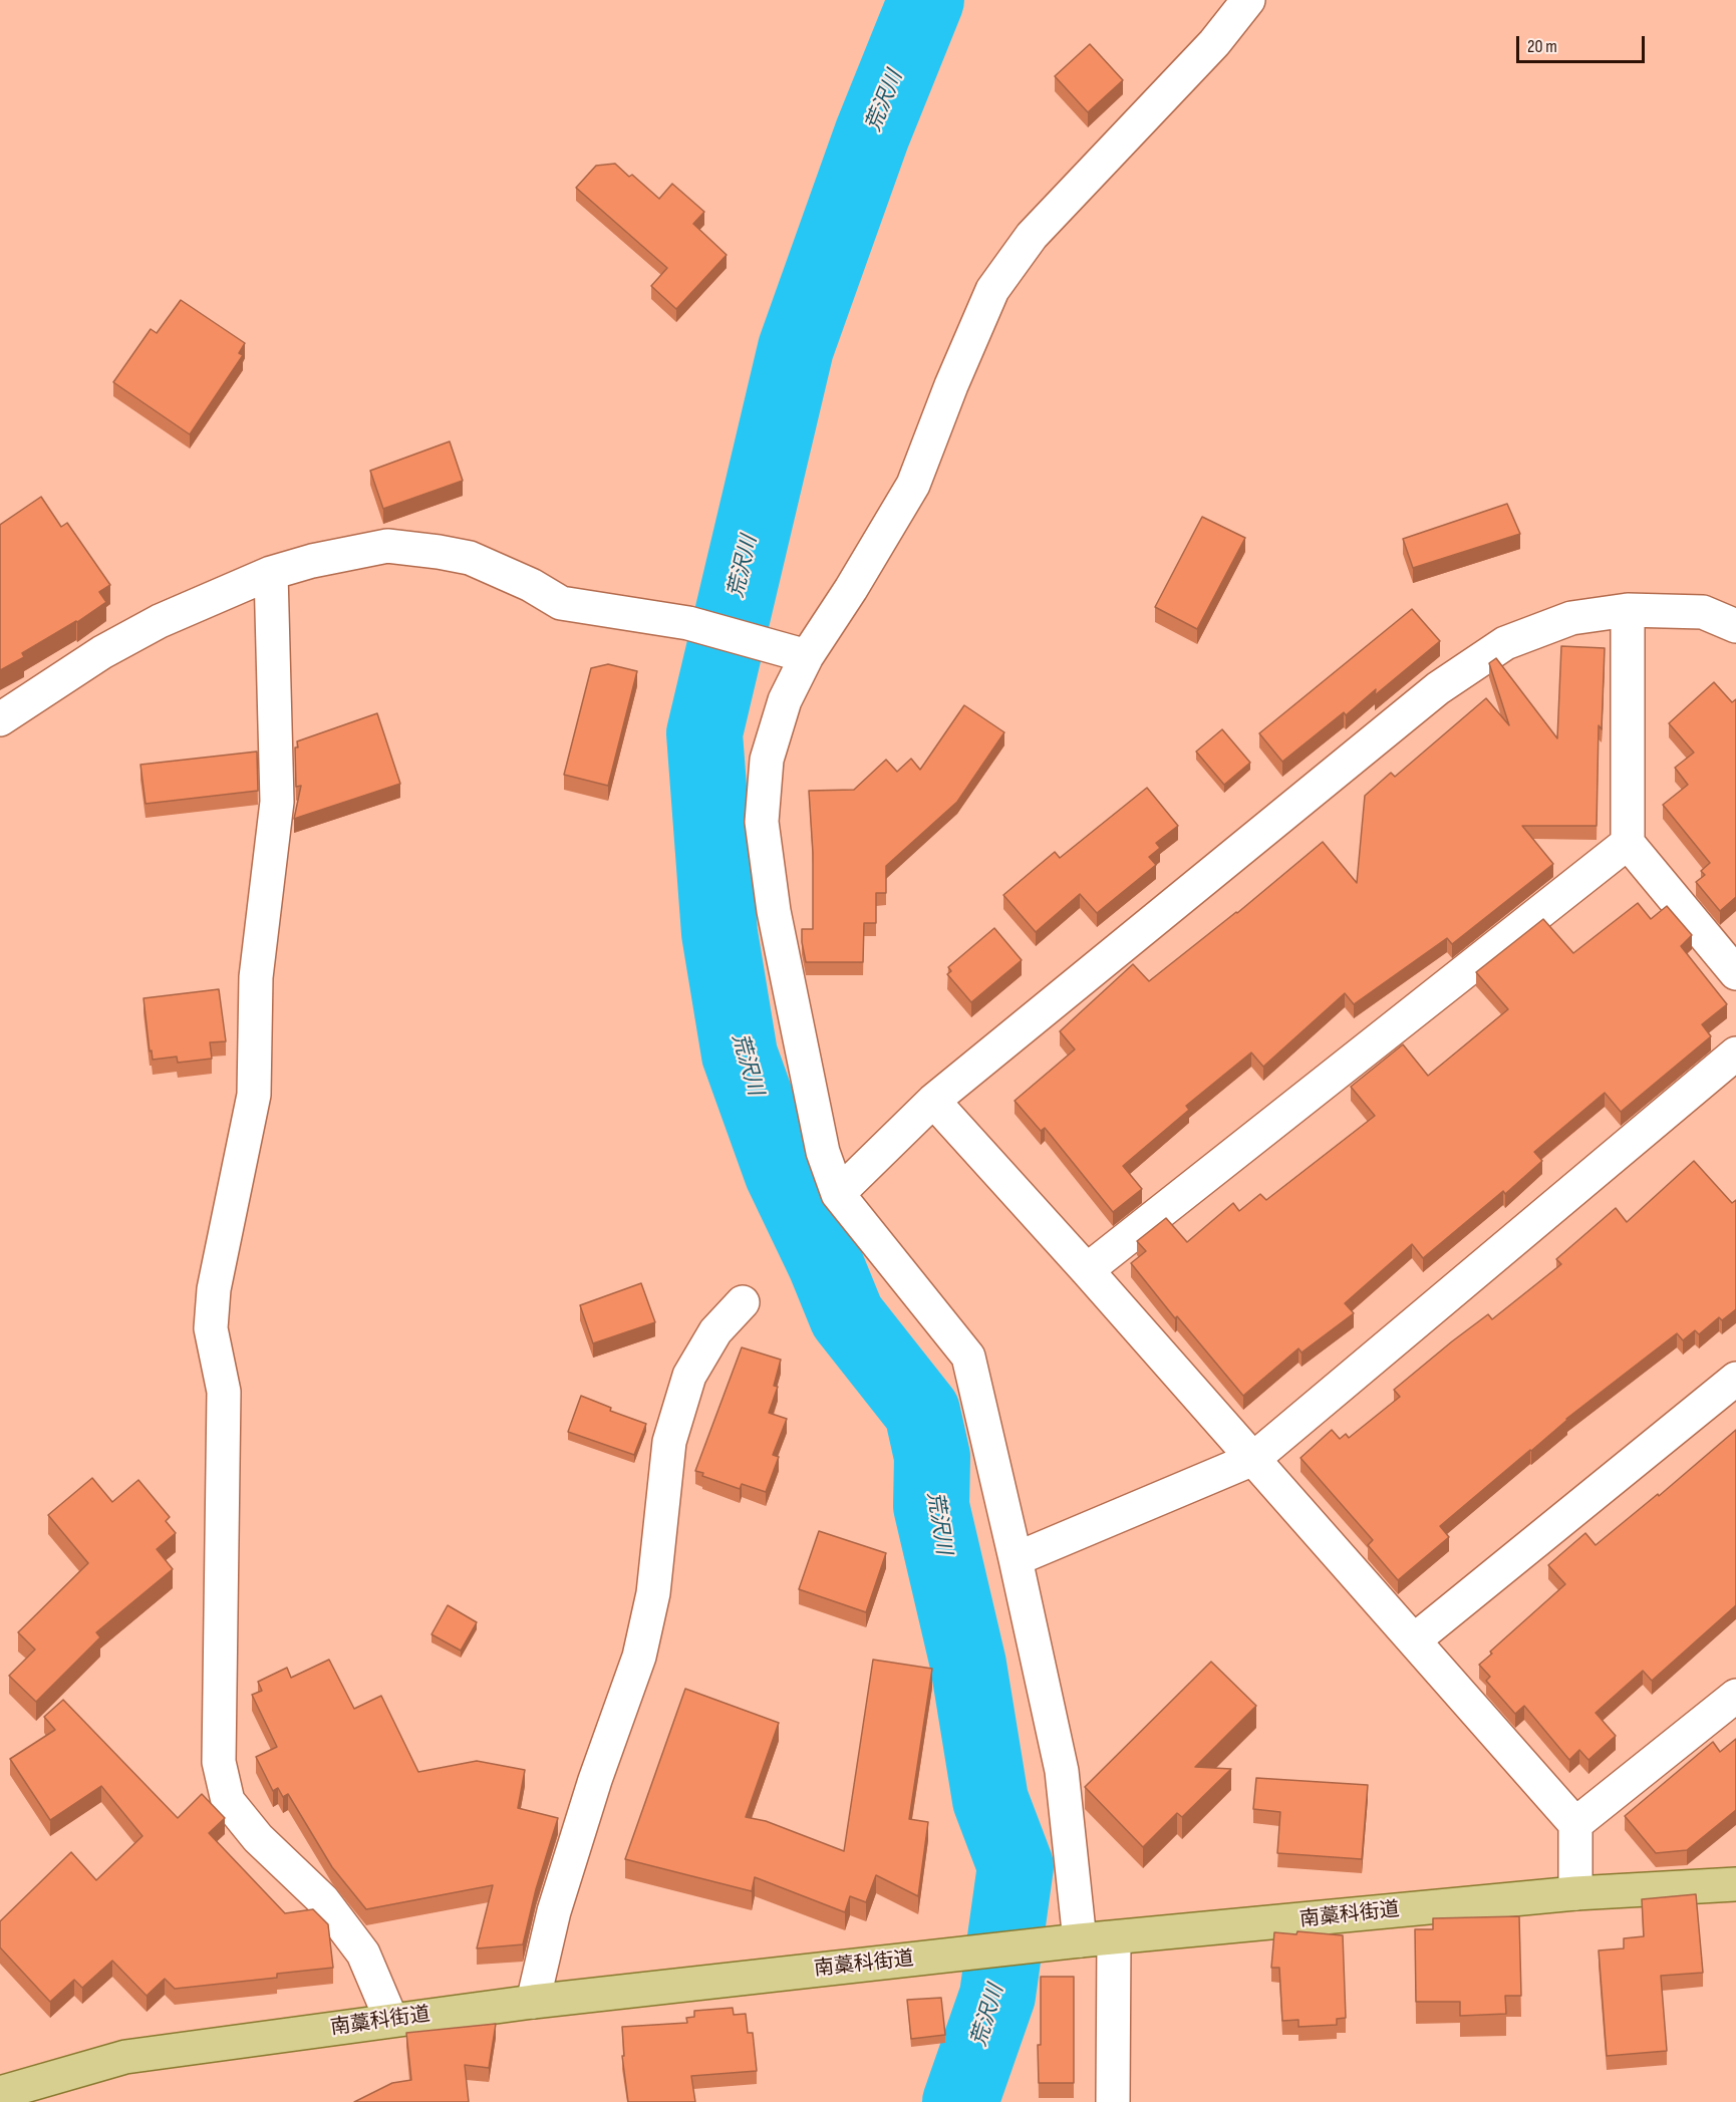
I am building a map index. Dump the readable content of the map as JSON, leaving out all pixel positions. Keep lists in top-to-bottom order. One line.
{"streets":{"main road":["南藁科街道"]},"water":["荒沢川"],"scale_bar":"20 m"}
